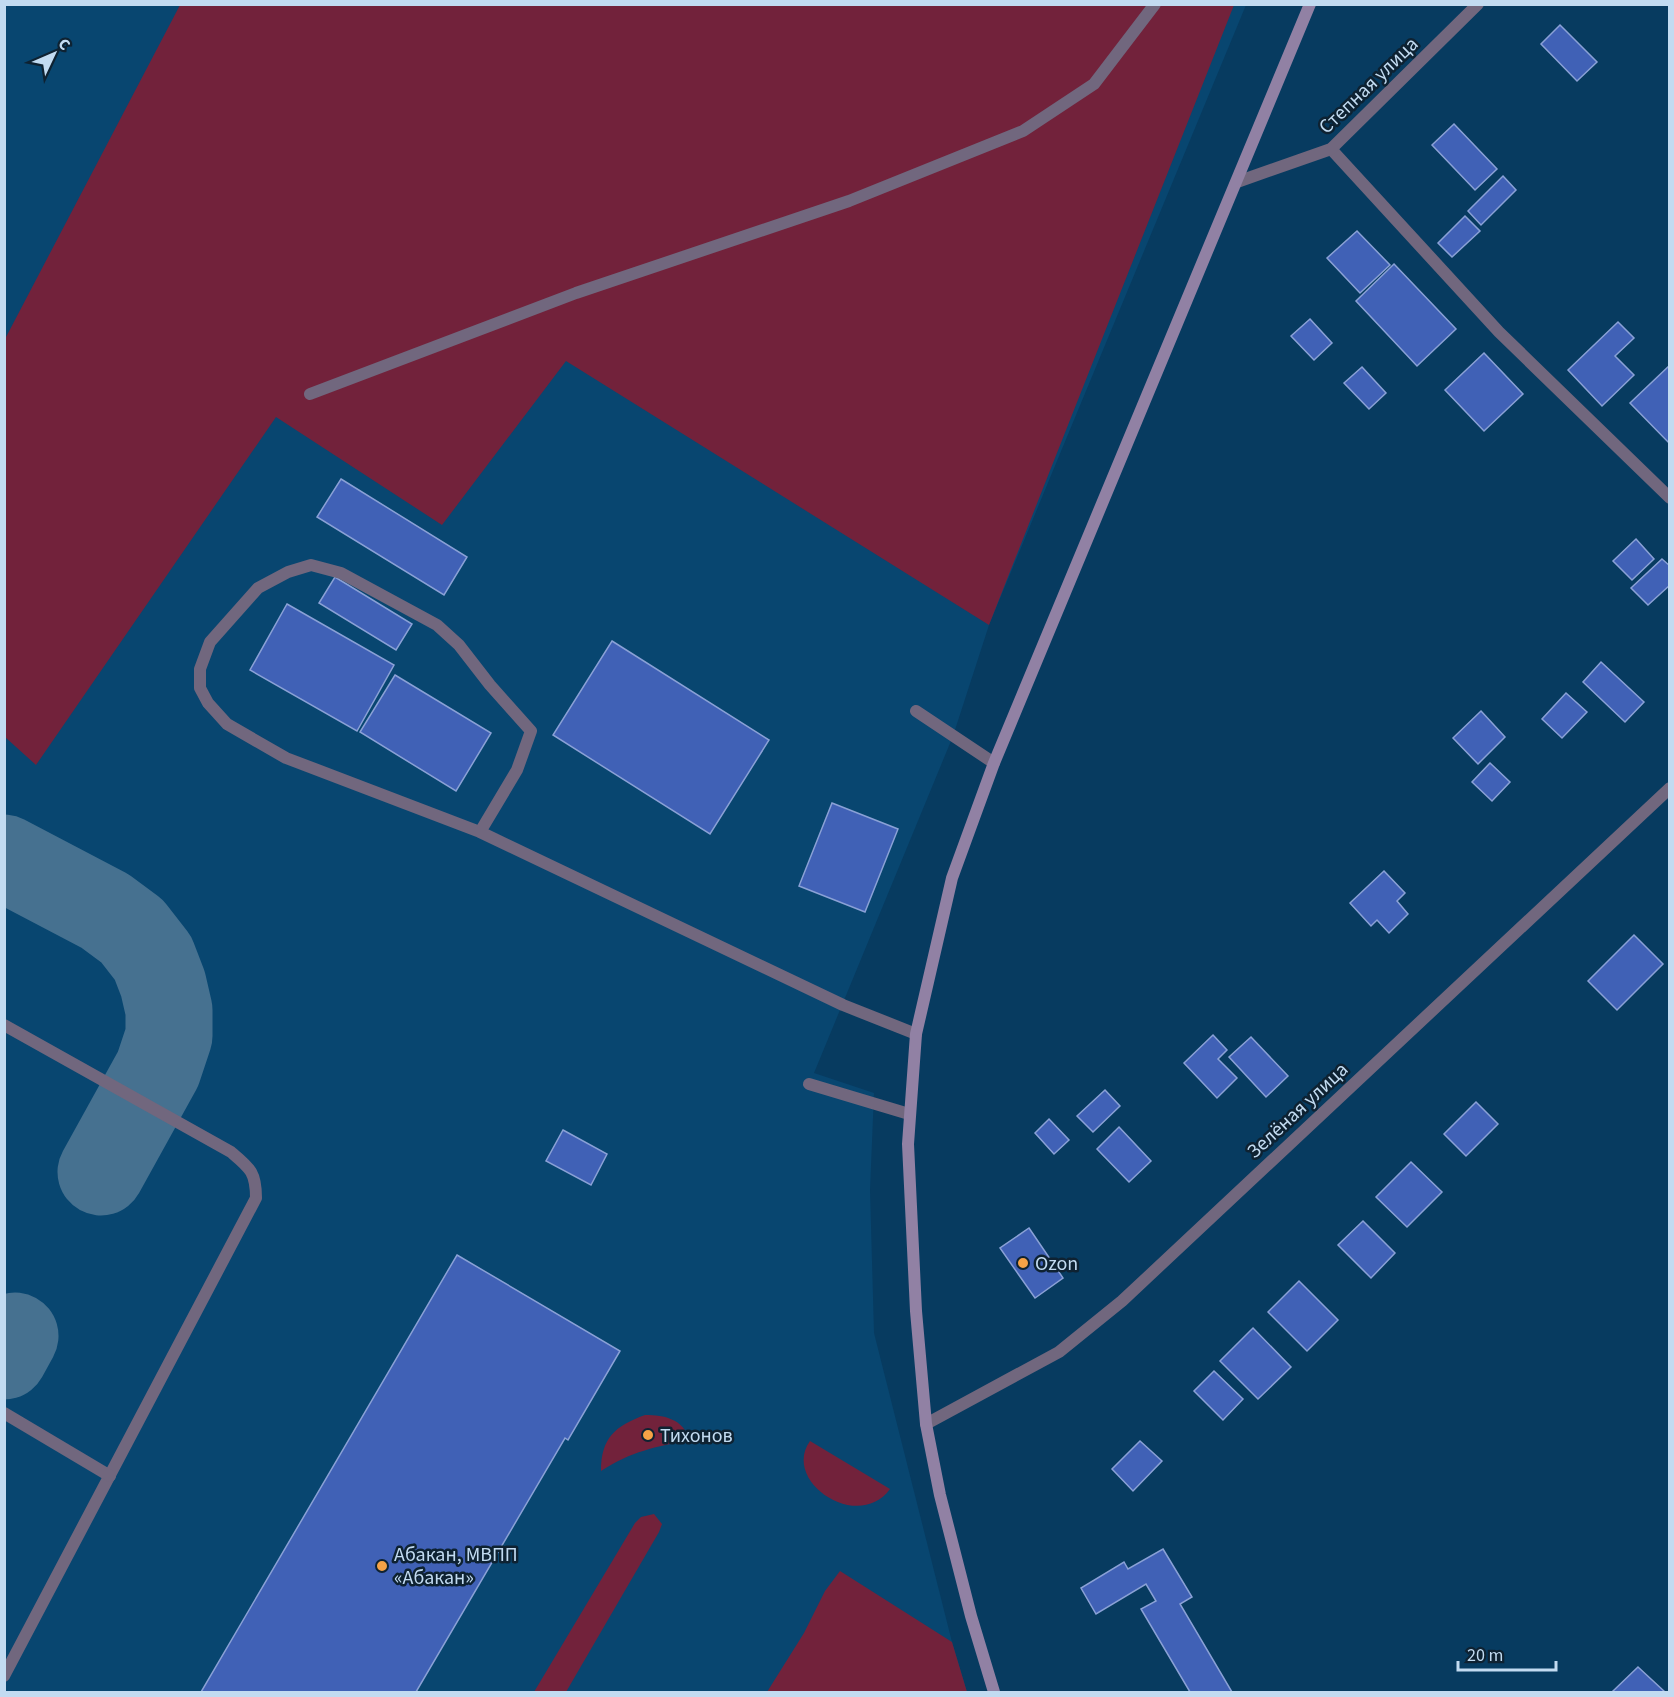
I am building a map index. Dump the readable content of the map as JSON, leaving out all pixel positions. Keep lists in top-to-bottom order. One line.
{"streets":{"street":["Степная улица","Зелёная улица"]},"places":["Ozon","Тихонов","Абакан, МВПП «Абакан»"],"scale_bar":"20 m","north":"top right"}
